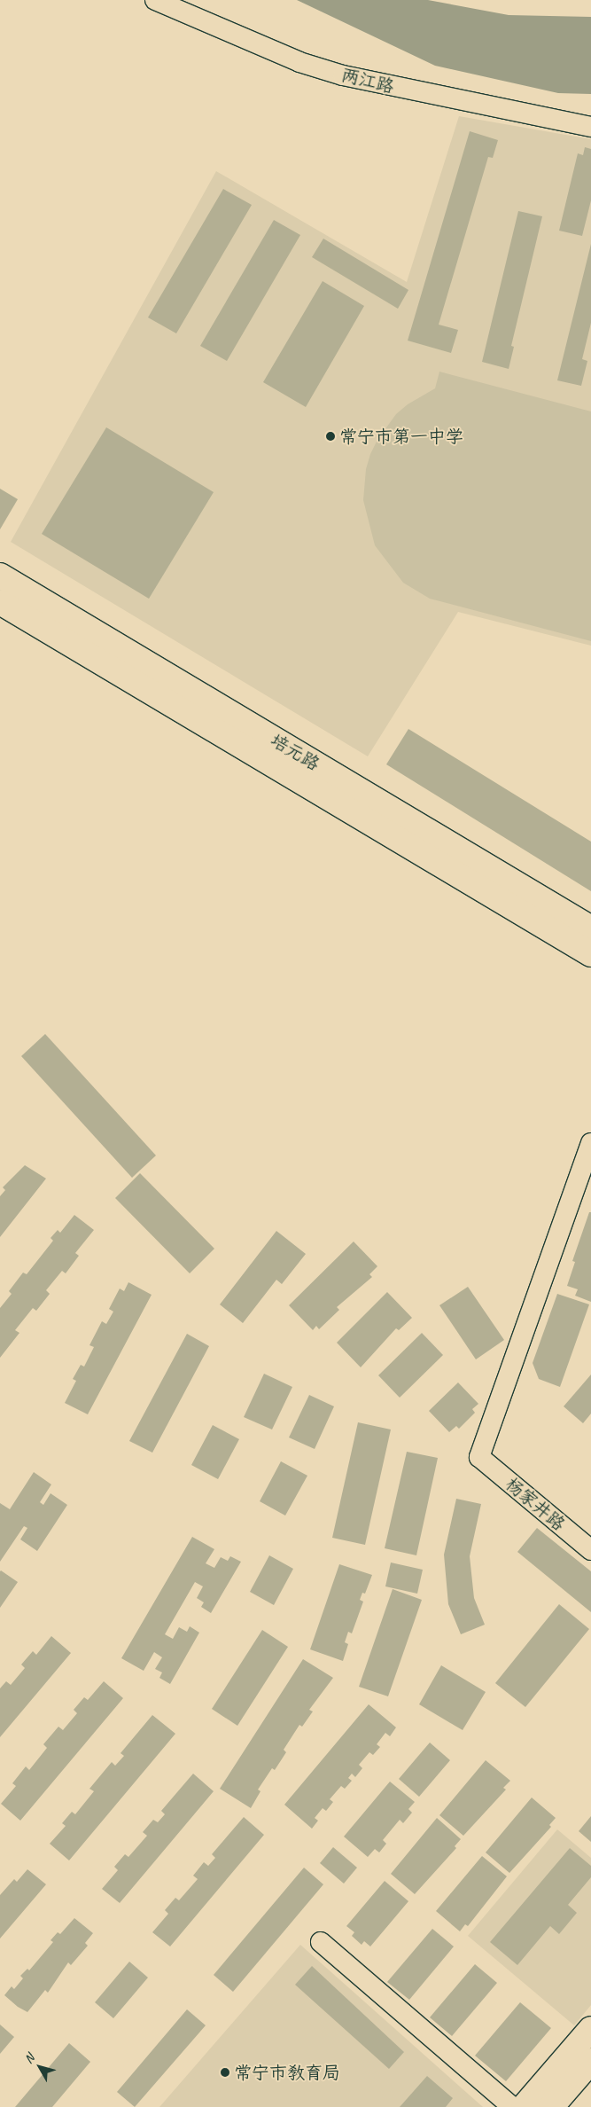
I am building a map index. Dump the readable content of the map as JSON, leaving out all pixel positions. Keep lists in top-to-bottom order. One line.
{"streets":{"main road":["培元路"],"street":["两江路","杨家井路"]},"places":["常宁市第一中学","常宁市教育局"],"north":"top left"}
